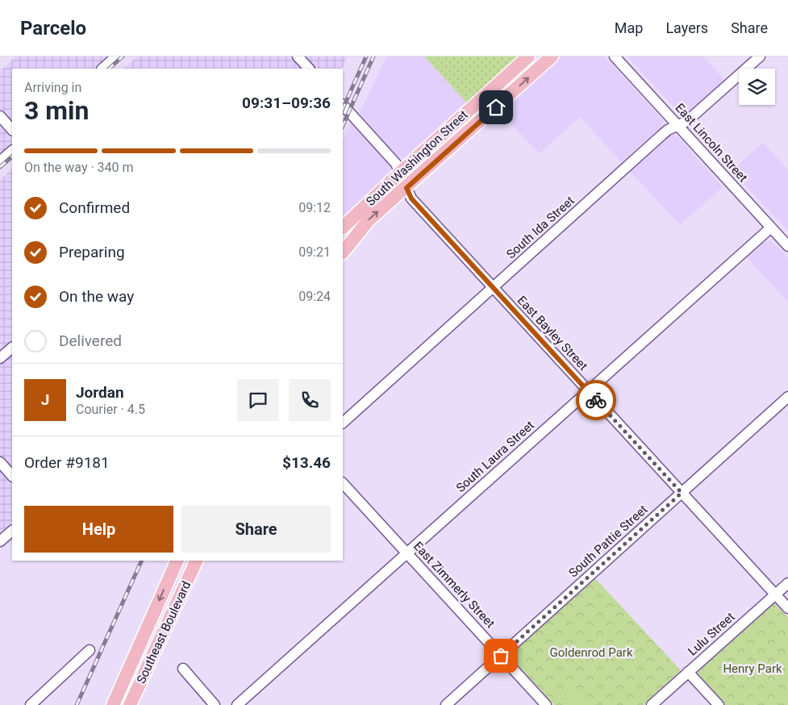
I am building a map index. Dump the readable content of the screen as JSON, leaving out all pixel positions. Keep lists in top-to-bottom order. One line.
{"streets":{"main road":["South Washington Street","Southeast Boulevard"],"street":["East Lincoln Street","South Ida Street","East Bayley Street","South Laura Street","South Pattie Street","East Zimmerly Street","Lulu Street"]},"crossings":[["East Lincoln Street","South Ida Street"],["East Lincoln Street","South Laura Street"],["South Washington Street","East Bayley Street"],["South Ida Street","East Bayley Street"],["East Bayley Street","South Laura Street"],["East Bayley Street","South Pattie Street"],["East Bayley Street","Lulu Street"],["South Laura Street","East Zimmerly Street"],["South Pattie Street","East Zimmerly Street"]],"parks":["Goldenrod Park","Henry Park"],"page":{"header":"Parcelo","nav":["Map","Layers","Share"],"heading":["3 min","Arriving in","09:31–09:36"],"panel":["Jordan","Courier · 4.5","Order #9181","$13.46"],"bar":"On the way · 340 m","list":[["Confirmed","09:12"],["Preparing","09:21"],["On the way","09:24"],"Delivered"],"round":"J","buttons":["Help","Share"]}}
